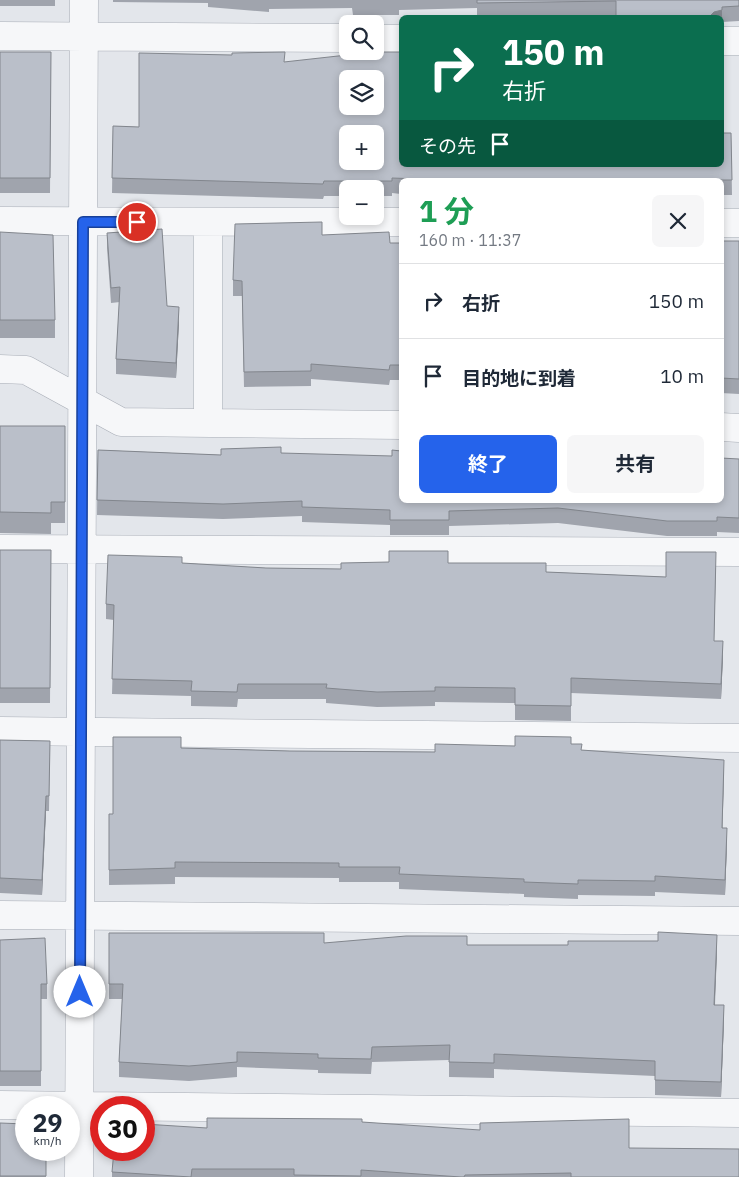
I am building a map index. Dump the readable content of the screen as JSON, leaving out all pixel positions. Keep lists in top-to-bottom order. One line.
{"page":{"map_buttons":["+","−"],"turn":["150 m","右折"],"then":"その先","heading":["1 分","160 m · 11:37"],"list":[{"name":"右折","value":"150 m"},{"name":"目的地に到着","value":"10 m"}],"buttons":["終了","共有"],"speed":"29 km/h","limit":"30"}}
